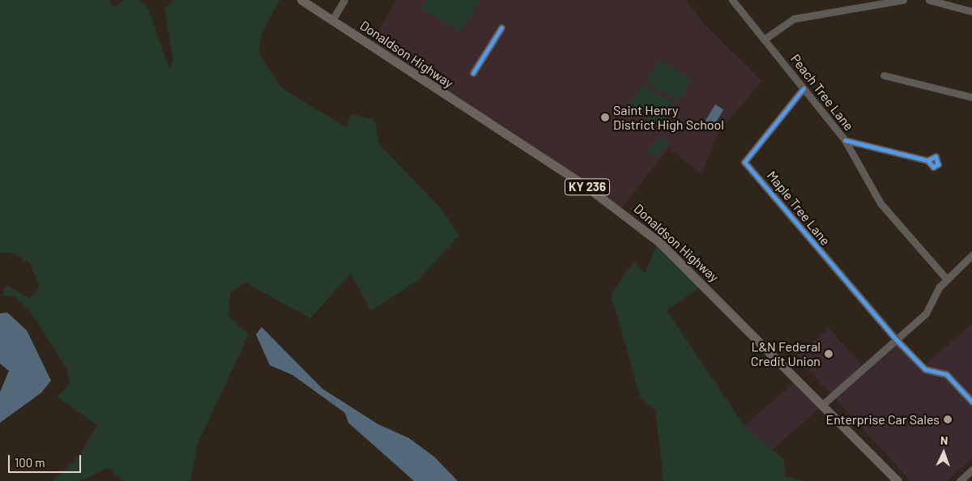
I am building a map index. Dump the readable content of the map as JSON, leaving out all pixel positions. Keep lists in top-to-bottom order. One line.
{"streets":{"main road":["Donaldson Highway","KY 236"],"street":["Peach Tree Lane","Maple Tree Lane"]},"crossings":[["Peach Tree Lane","Maple Tree Lane"]],"places":["Saint Henry District High School","L&N Federal Credit Union","Enterprise Car Sales"],"scale_bar":"100 m","north":"top"}
